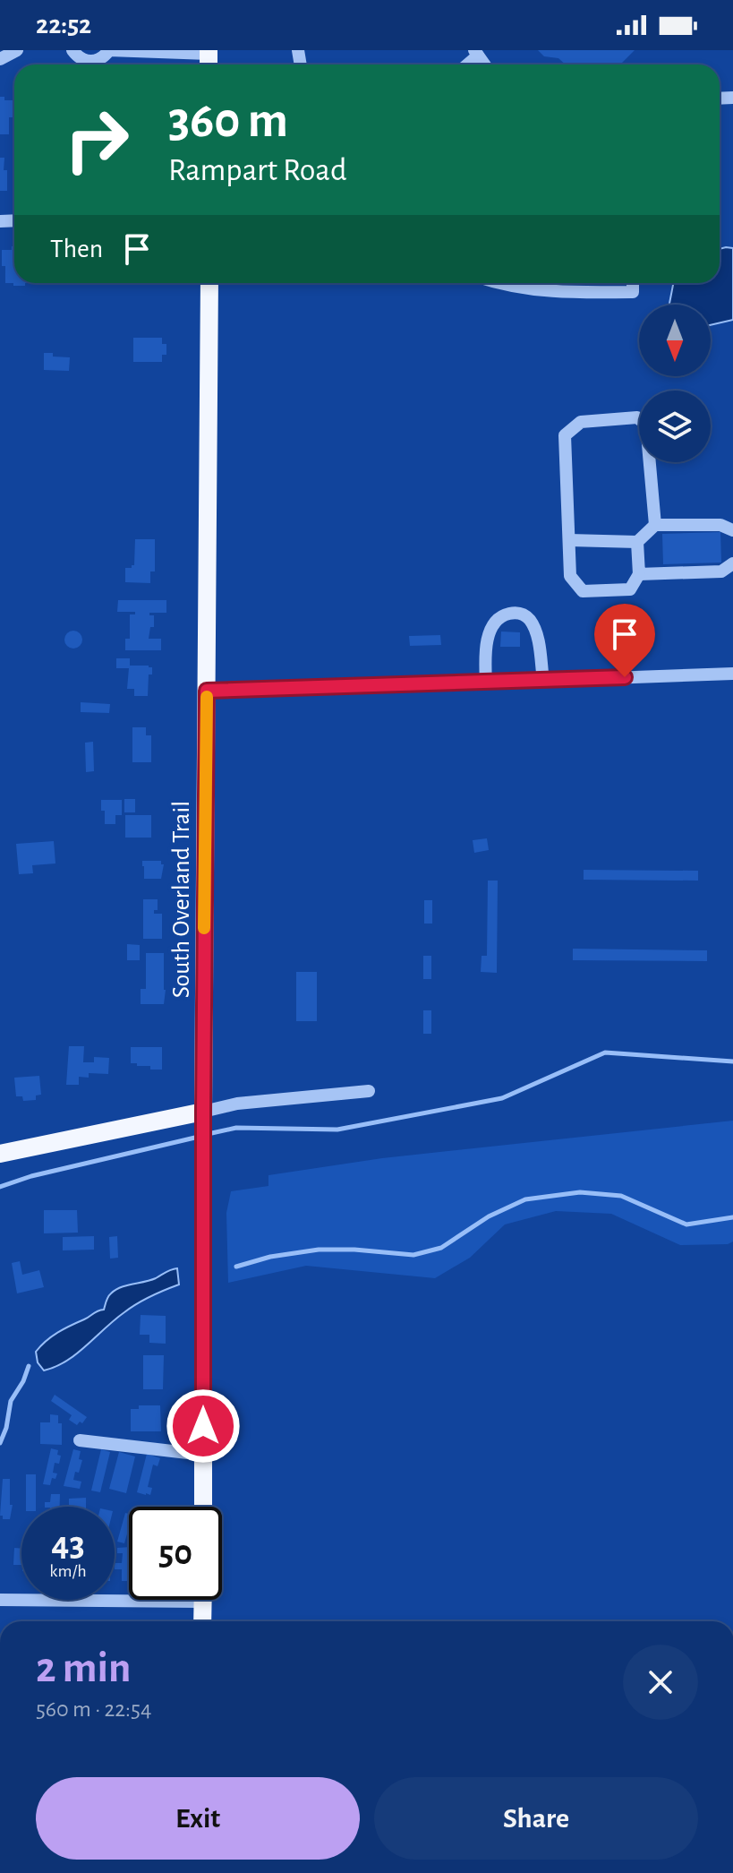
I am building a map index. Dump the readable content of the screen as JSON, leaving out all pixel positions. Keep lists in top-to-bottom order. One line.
{"streets":{"main road":["South Overland Trail"]},"north":"bottom","page":{"status":"22:52","turn":["360 m","Rampart Road"],"then":"Then","speed":"43 km/h","limit":"50","heading":["2 min","560 m · 22:54"],"buttons":["Exit","Share"]}}
